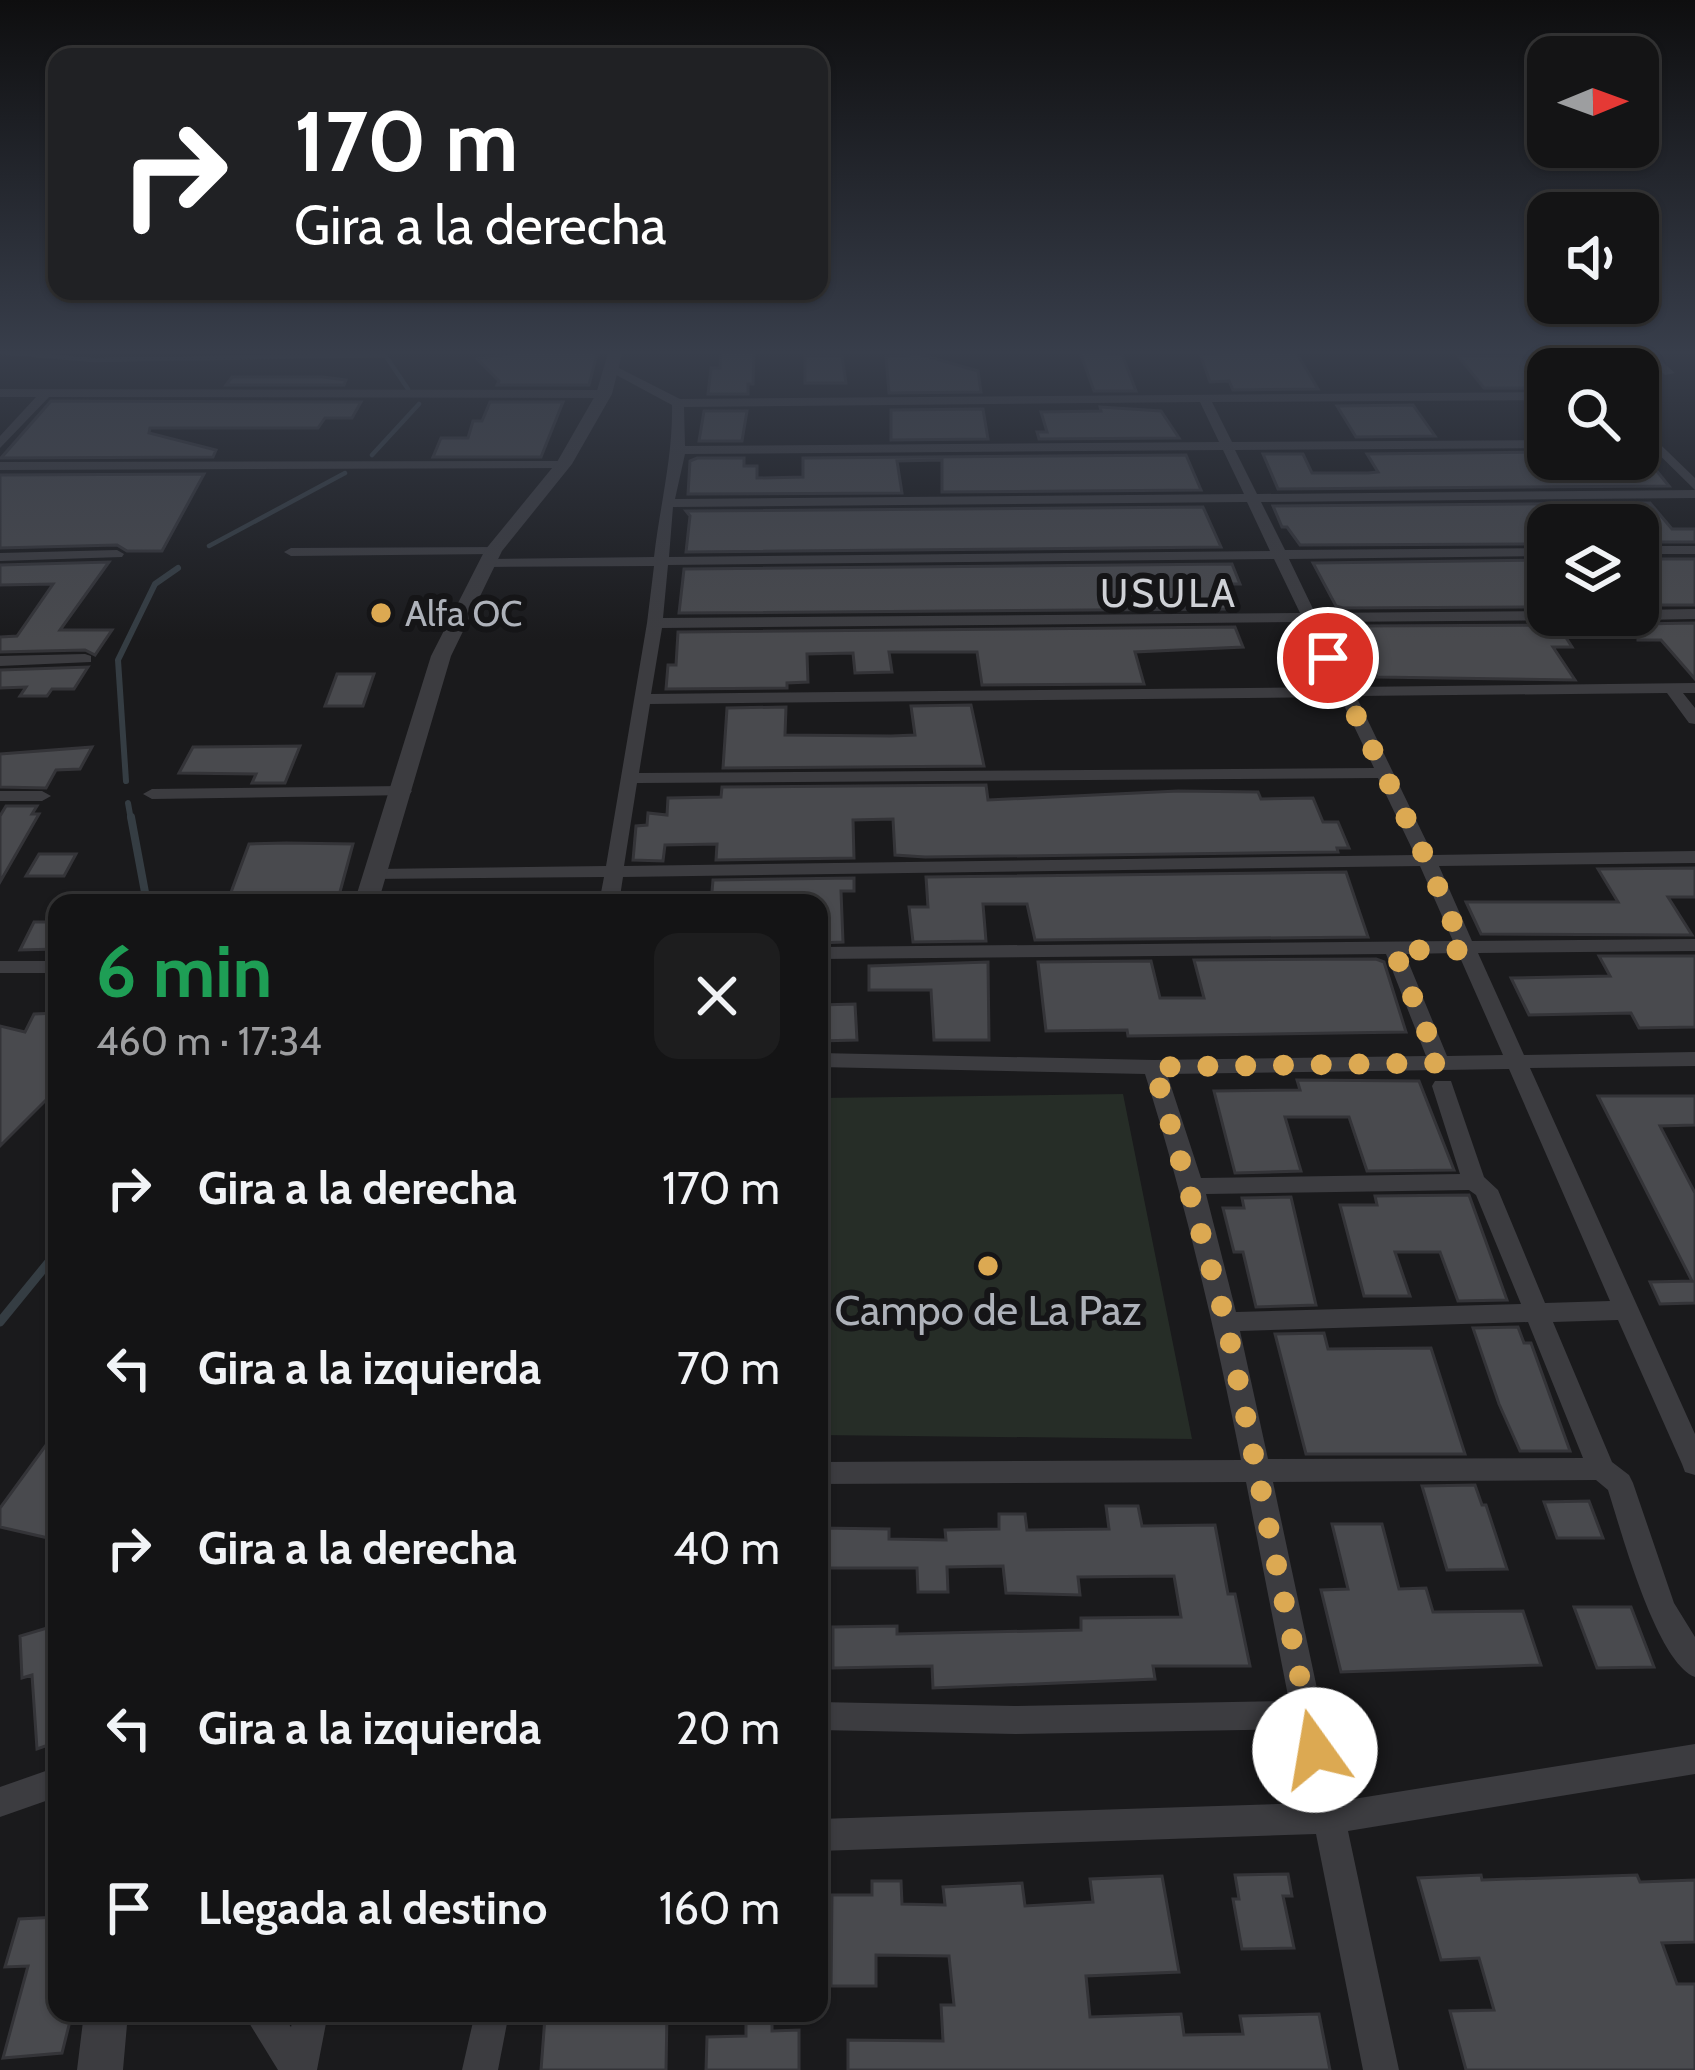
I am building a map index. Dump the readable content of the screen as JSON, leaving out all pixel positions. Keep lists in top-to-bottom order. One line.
{"districts":["USULA"],"places":["Alfa OC","Campo de La Paz"],"north":"right","page":{"turn":["170 m","Gira a la derecha"],"heading":["6 min","460 m · 17:34"],"list":[{"name":"Gira a la derecha","value":"170 m"},{"name":"Gira a la izquierda","value":"70 m"},{"name":"Gira a la derecha","value":"40 m"},{"name":"Gira a la izquierda","value":"20 m"},{"name":"Llegada al destino","value":"160 m"}]}}
